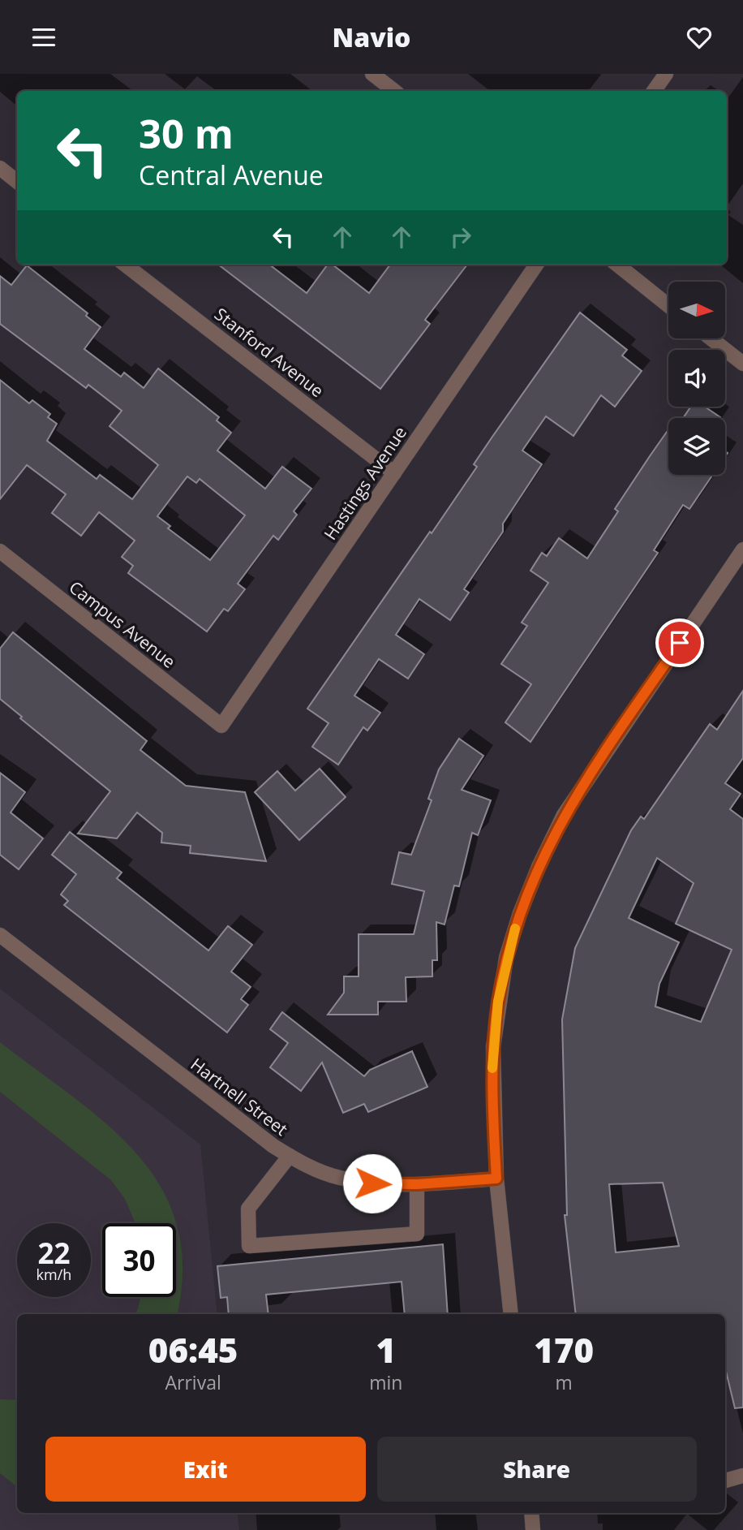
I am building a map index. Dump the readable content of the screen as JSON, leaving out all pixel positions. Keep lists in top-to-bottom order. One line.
{"streets":{"street":["Stanford Avenue","Hastings Avenue","Campus Avenue","Hartnell Street"]},"crossings":[["Stanford Avenue","Hastings Avenue"],["Hastings Avenue","Campus Avenue"]],"north":"right","page":{"header":"Navio","turn":["30 m","Central Avenue"],"speed":"22 km/h","limit":"30","eta":["06:45","Arrival","1","min","170","m"],"buttons":["Exit","Share"]}}
